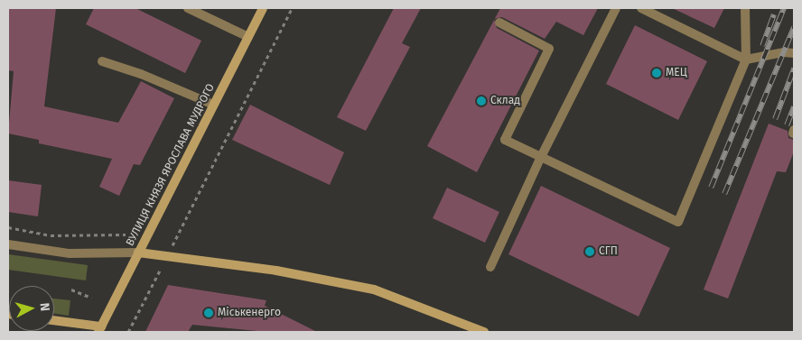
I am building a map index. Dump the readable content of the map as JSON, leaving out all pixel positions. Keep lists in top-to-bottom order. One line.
{"streets":{"street":["ВУЛИЦЯ КНЯЗЯ ЯРОСЛАВА МУДРОГО"]},"places":["МЕЦ","Склад","СГП","Міськенерго"],"north":"right"}
